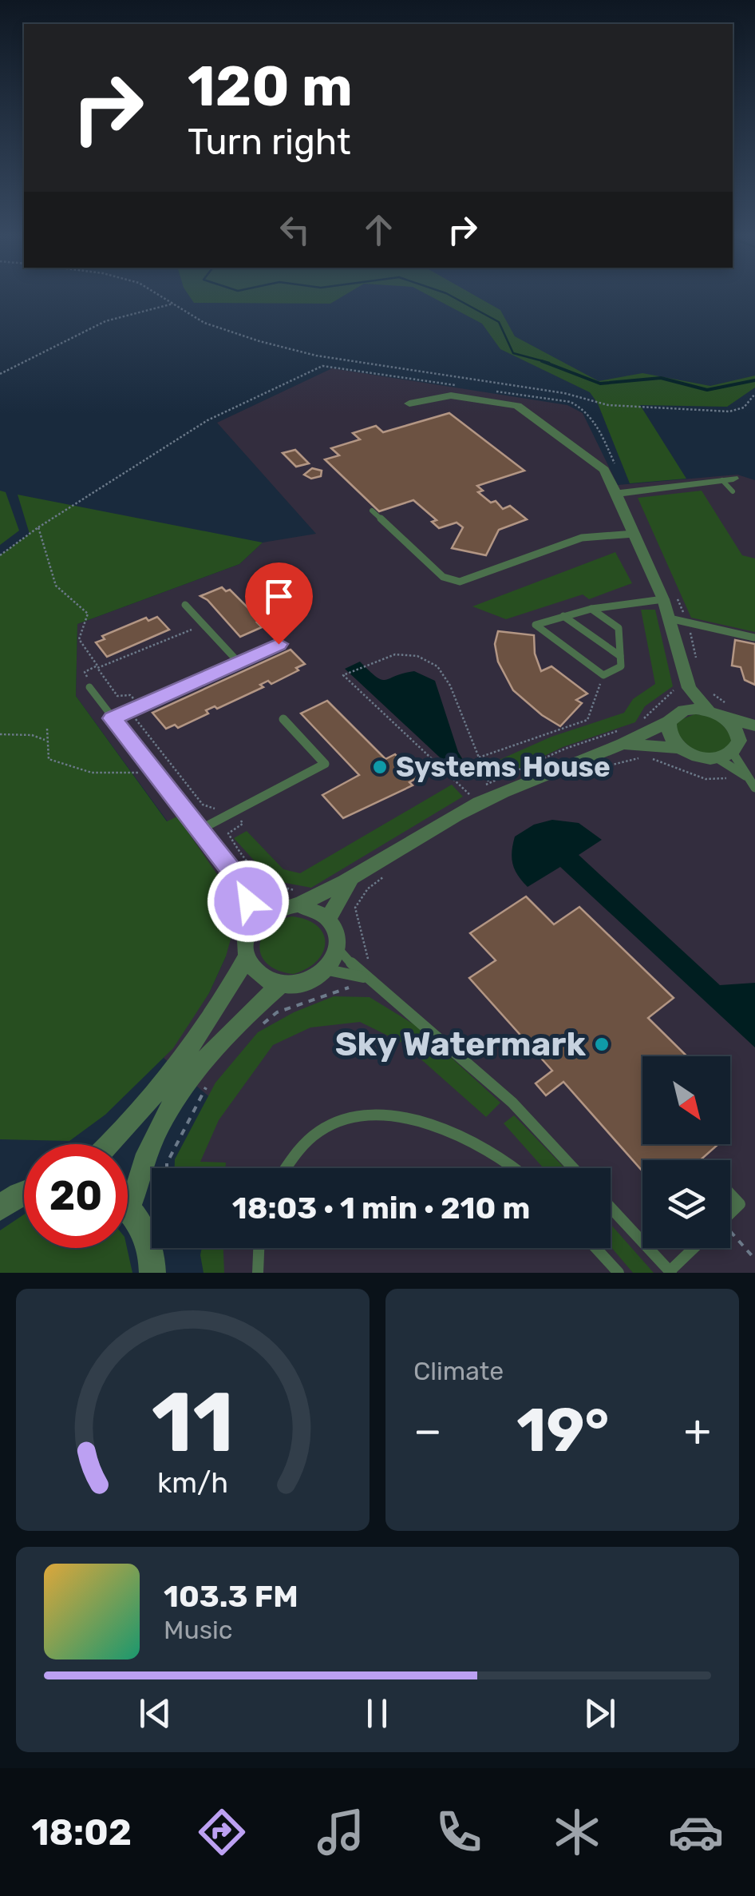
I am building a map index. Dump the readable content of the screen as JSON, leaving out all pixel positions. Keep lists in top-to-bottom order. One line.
{"places":["Systems House","Sky Watermark"],"north":"bottom right","page":{"turn":["120 m","Turn right"],"limit":"20","trip":"18:03 · 1 min · 210 m","tile":"Climate","heat":["−","19°","+"],"song":["103.3 FM","Music"],"tabs":"18:02","gauge":["11","km/h"]}}
